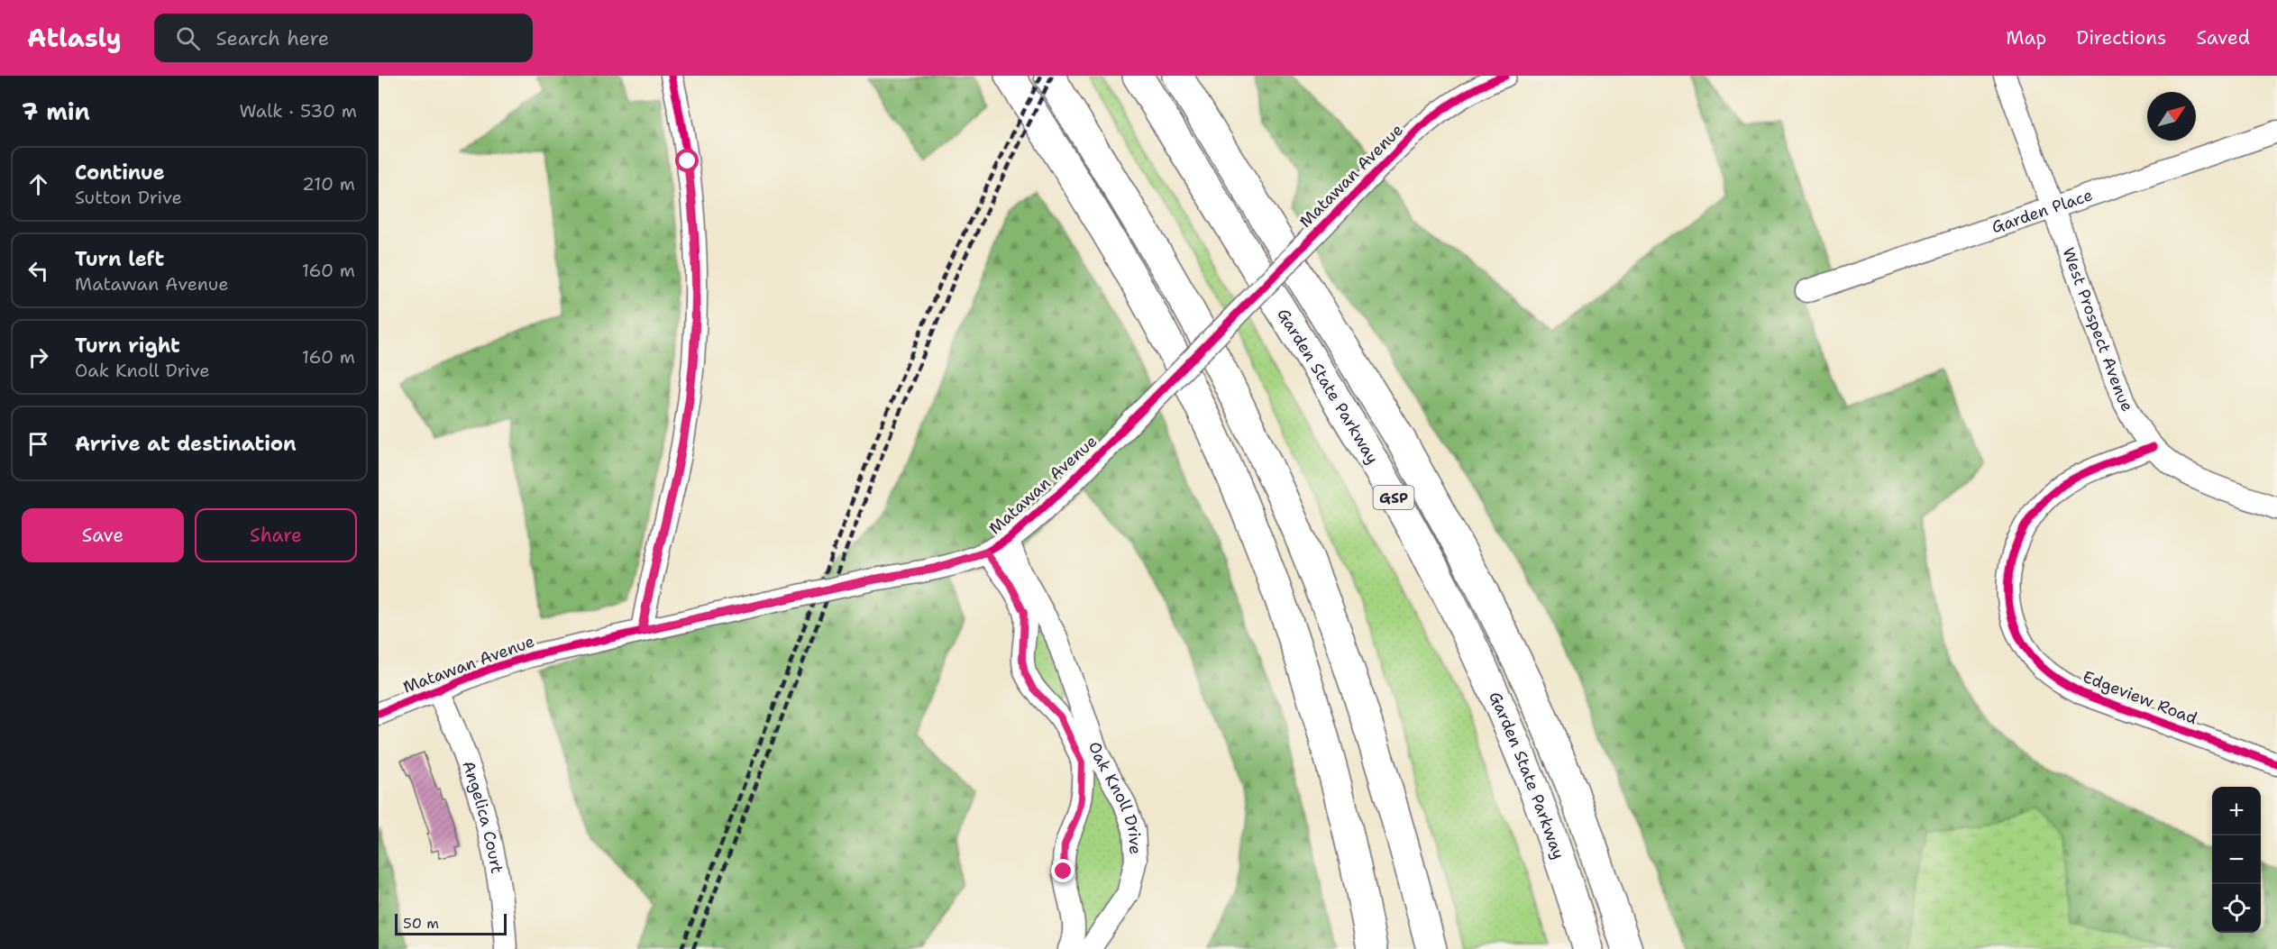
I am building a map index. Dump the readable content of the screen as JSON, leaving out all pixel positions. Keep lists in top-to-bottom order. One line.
{"streets":{"highway":["Garden State Parkway","GSP"],"street":["Matawan Avenue","Garden Place","West Prospect Avenue","Edgeview Road","Oak Knoll Drive","Angelica Court"]},"crossings":[["Matawan Avenue","Oak Knoll Drive"],["Matawan Avenue","Angelica Court"],["Garden Place","West Prospect Avenue"],["West Prospect Avenue","Edgeview Road"]],"scale_bar":"50 m","north":"top right","page":{"header":"Atlasly","search":"Search here","nav":["Map","Directions","Saved"],"heading":["7 min","Walk · 530 m"],"list":[["Continue","Sutton Drive","210 m"],["Turn left","Matawan Avenue","160 m"],["Turn right","Oak Knoll Drive","160 m"],"Arrive at destination"],"buttons":["Save","Share"],"map_buttons":["+","−"],"scale":"50 m"}}
